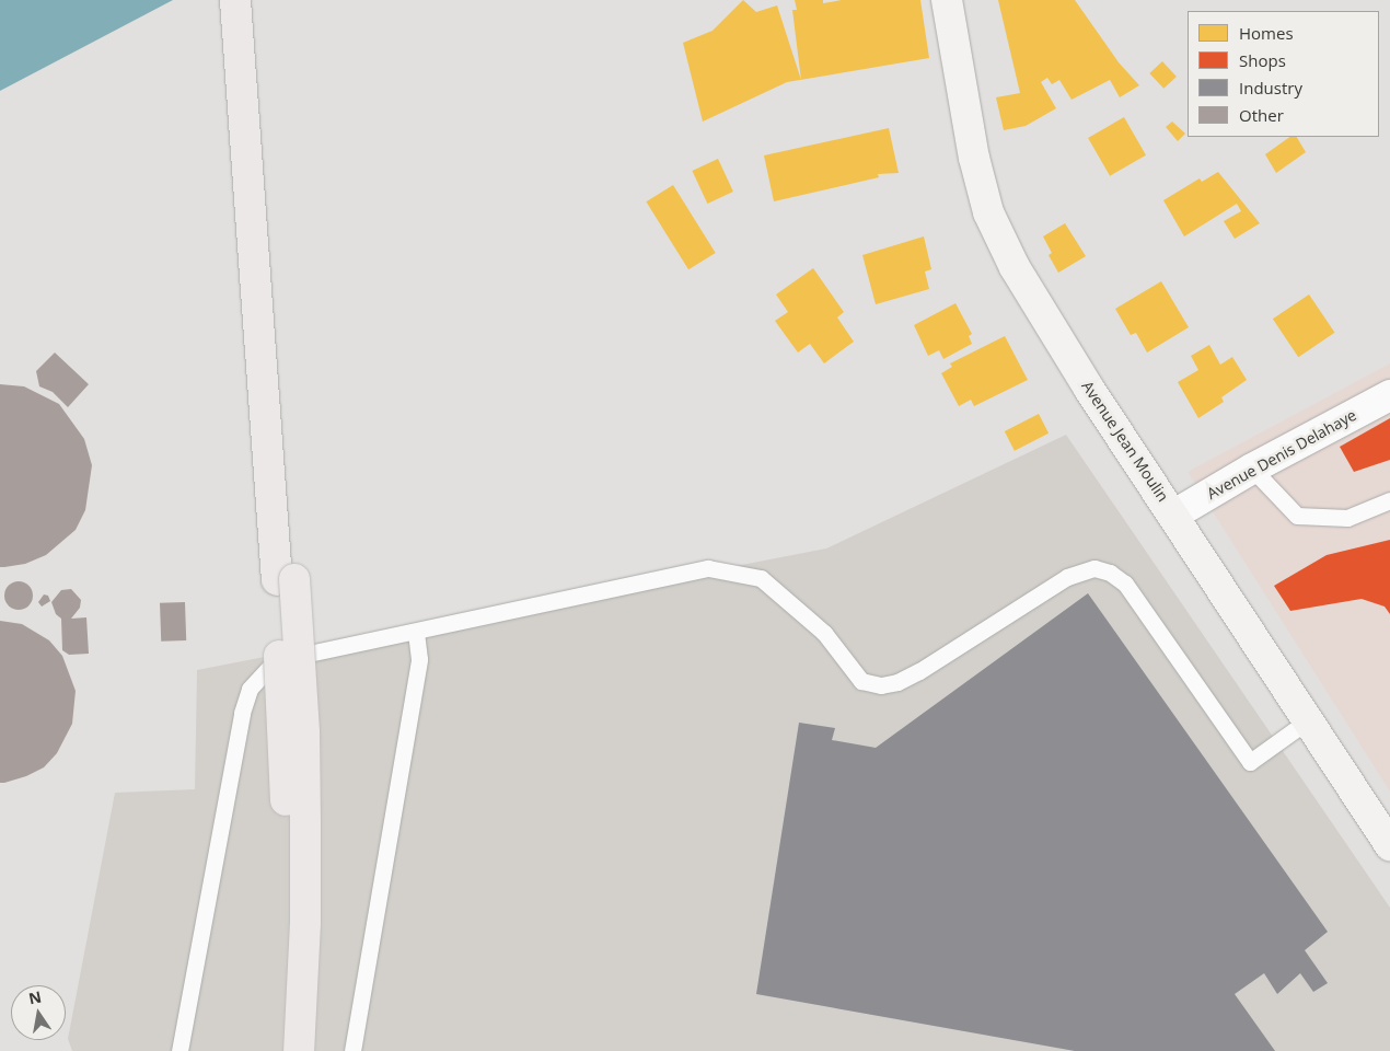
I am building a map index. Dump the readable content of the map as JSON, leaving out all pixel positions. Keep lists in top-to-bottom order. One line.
{"streets":{"street":["Avenue Jean Moulin","Avenue Denis Delahaye"]},"crossings":[["Avenue Jean Moulin","Avenue Denis Delahaye"]],"legend":["Homes","Shops","Industry","Other"],"north":"top"}
